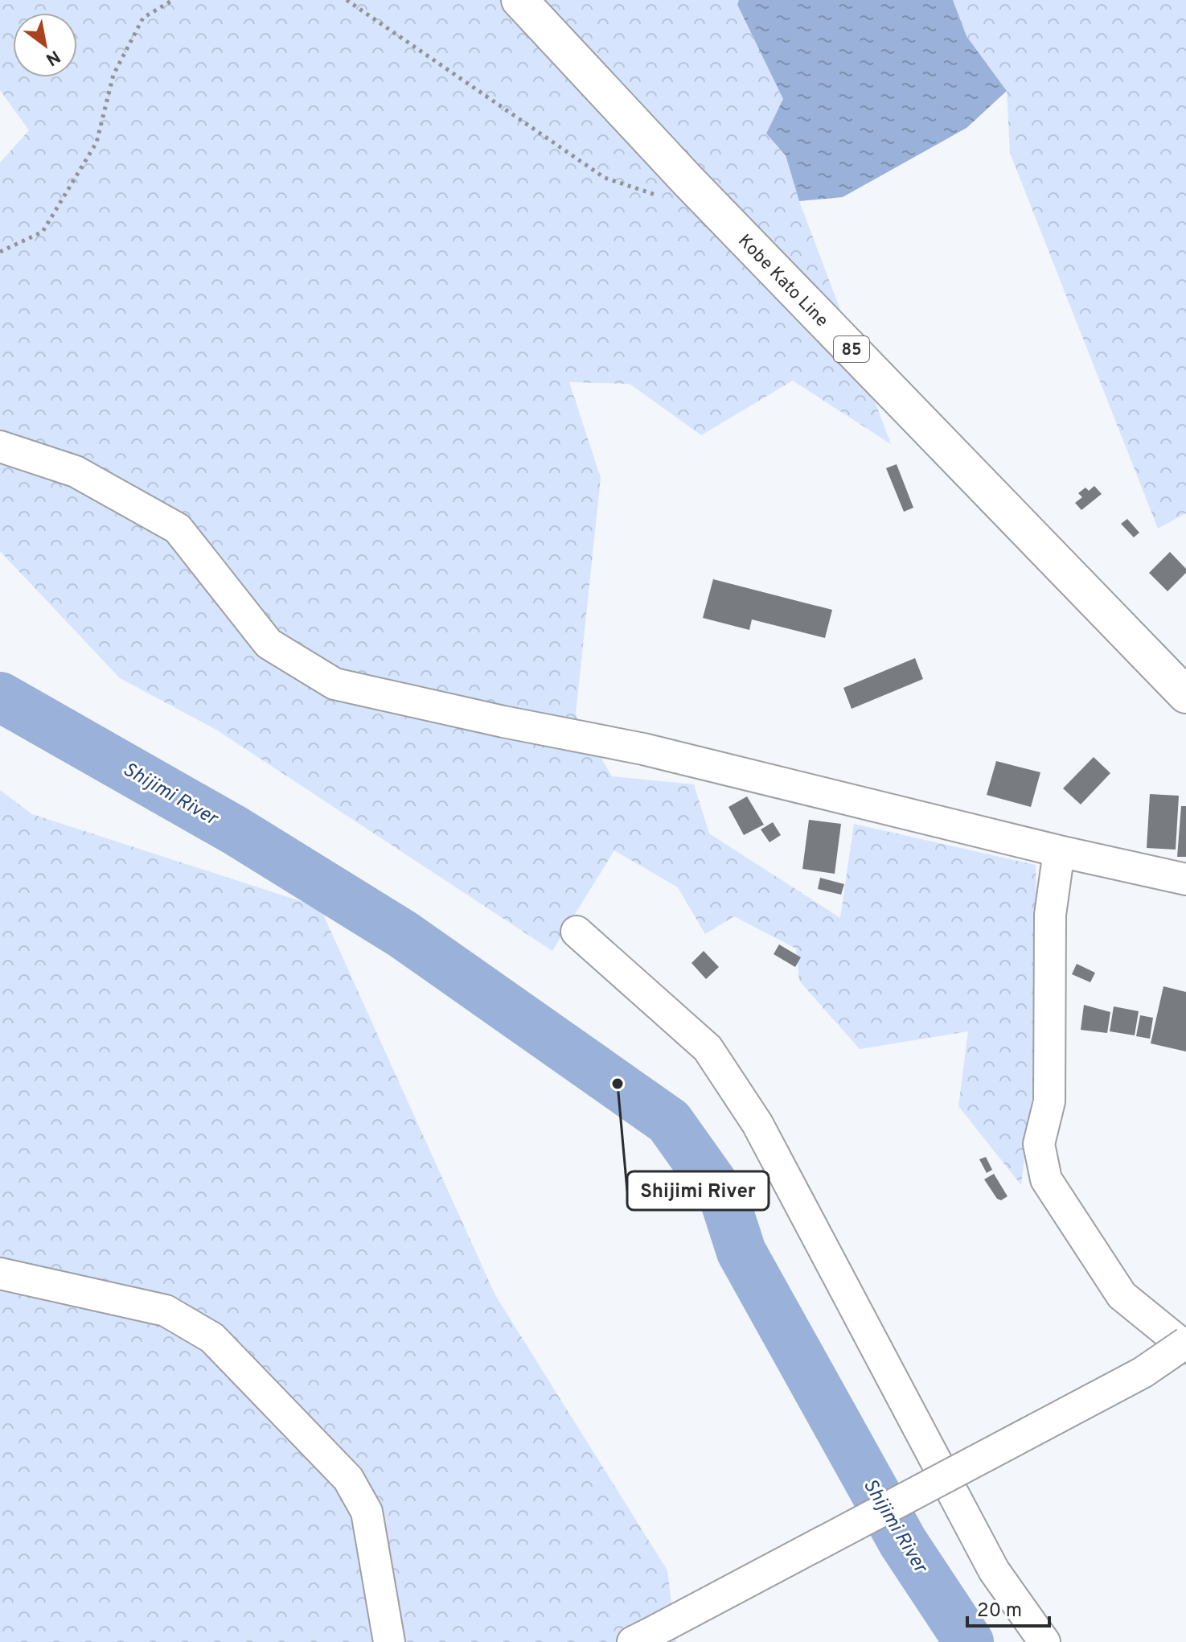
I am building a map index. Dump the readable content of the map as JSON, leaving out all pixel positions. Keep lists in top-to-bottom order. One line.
{"streets":{"main road":["Kobe Kato Line","85"]},"water":["Shijimi River"],"places":["Shijimi River"],"scale_bar":"20 m","north":"bottom right"}
